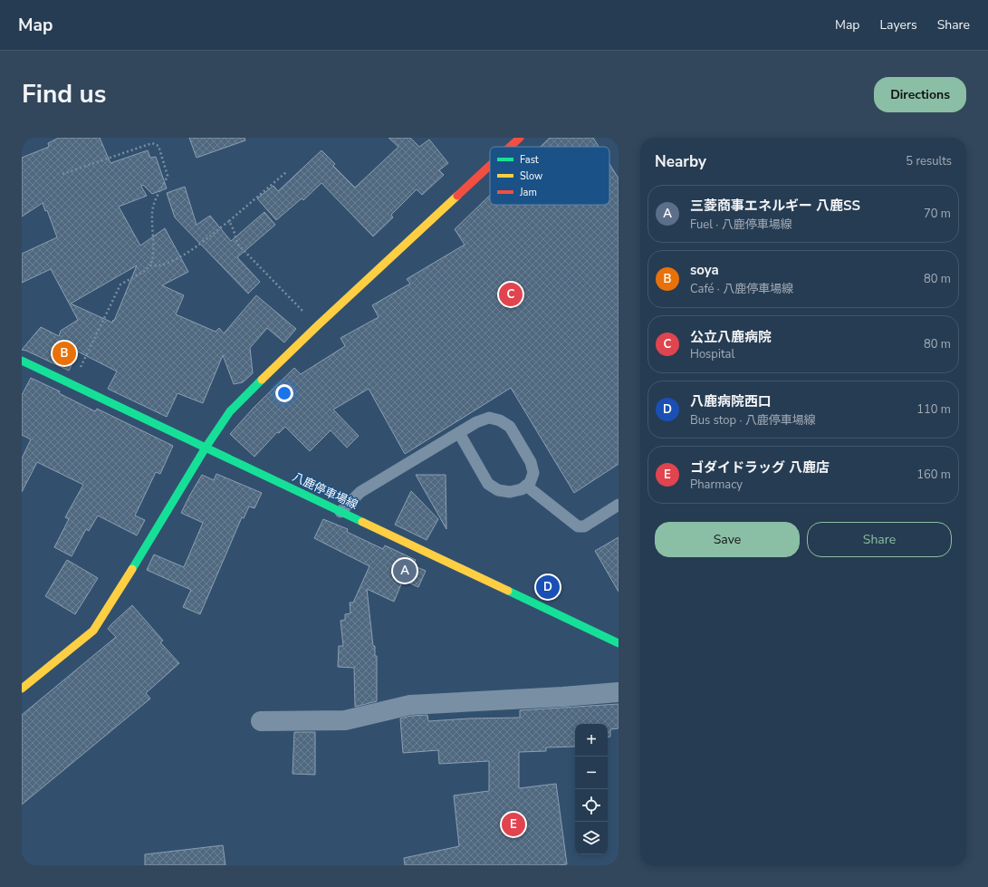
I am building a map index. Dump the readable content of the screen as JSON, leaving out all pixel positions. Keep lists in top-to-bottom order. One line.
{"streets":{"street":["八鹿停車場線"]},"legend":["Fast","Slow","Jam"],"page":{"header":"Map","nav":["Map","Layers","Share"],"title":"Find us","buttons":["Directions",["Save","Share"]],"heading":["Nearby","5 results"],"list":[{"mark":"A","name":"三菱商事エネルギー 八鹿SS","note":"Fuel · 八鹿停車場線","value":"70 m"},{"mark":"B","name":"soya","note":"Café · 八鹿停車場線","value":"80 m"},{"mark":"C","name":"公立八鹿病院","note":"Hospital","value":"80 m"},{"mark":"D","name":"八鹿病院西口","note":"Bus stop · 八鹿停車場線","value":"110 m"},{"mark":"E","name":"ゴダイドラッグ 八鹿店","note":"Pharmacy","value":"160 m"}],"pins":["C","B","A","D","E"],"map_buttons":["+","−"]}}
